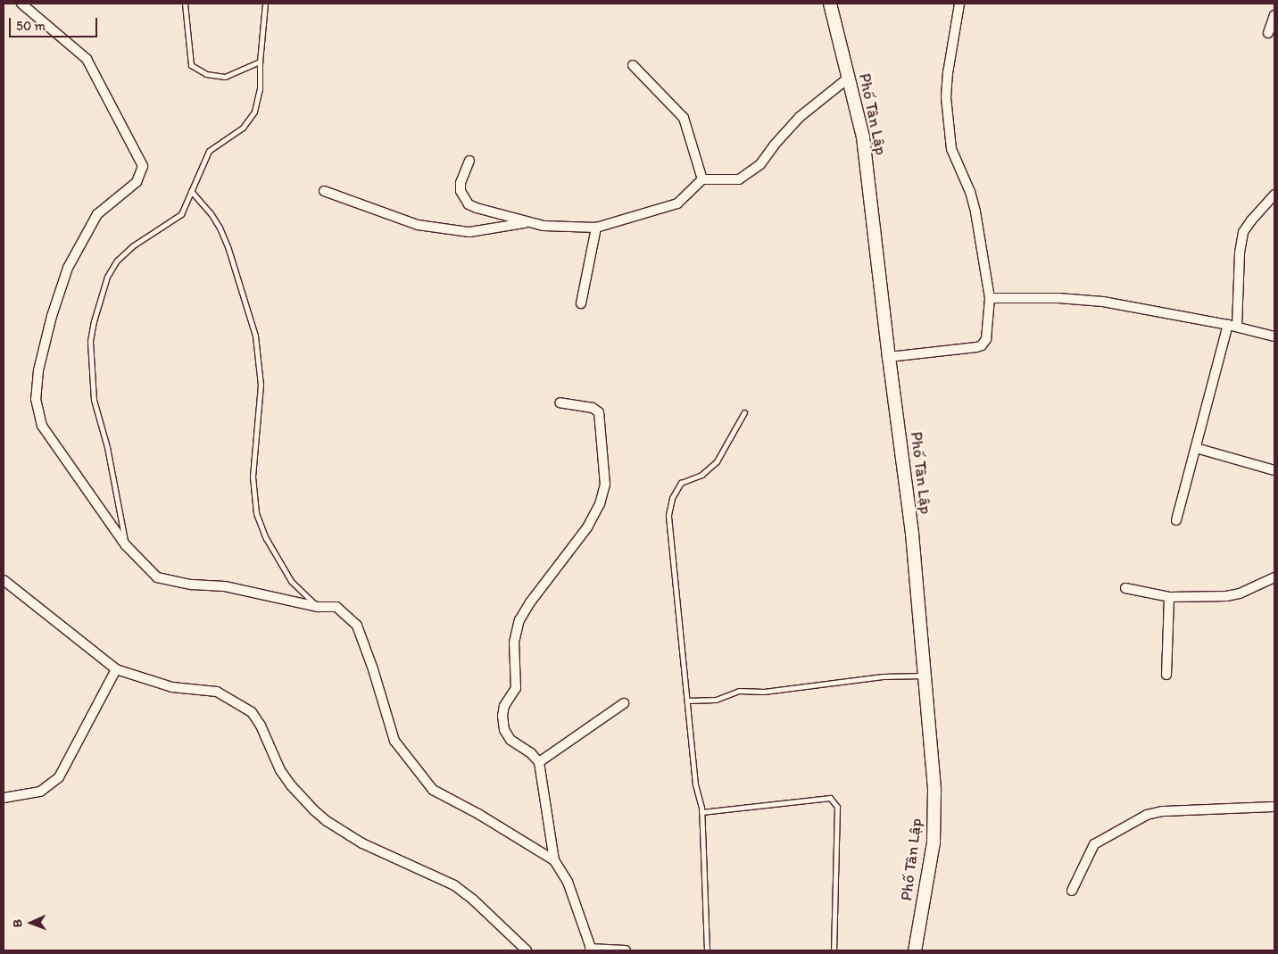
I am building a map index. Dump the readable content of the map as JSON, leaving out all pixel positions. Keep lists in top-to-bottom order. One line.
{"streets":{"main road":["Phố Tân Lập"]},"scale_bar":"50 m","north":"left"}
